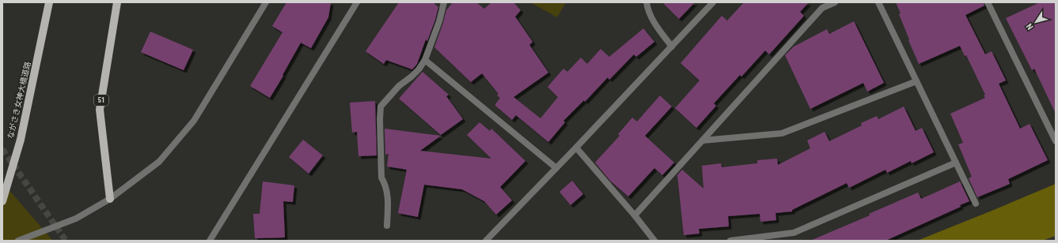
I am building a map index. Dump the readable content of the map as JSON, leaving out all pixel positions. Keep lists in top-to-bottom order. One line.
{"streets":{"main road":["ながさき女神大橋道路","51"]},"north":"bottom left"}
